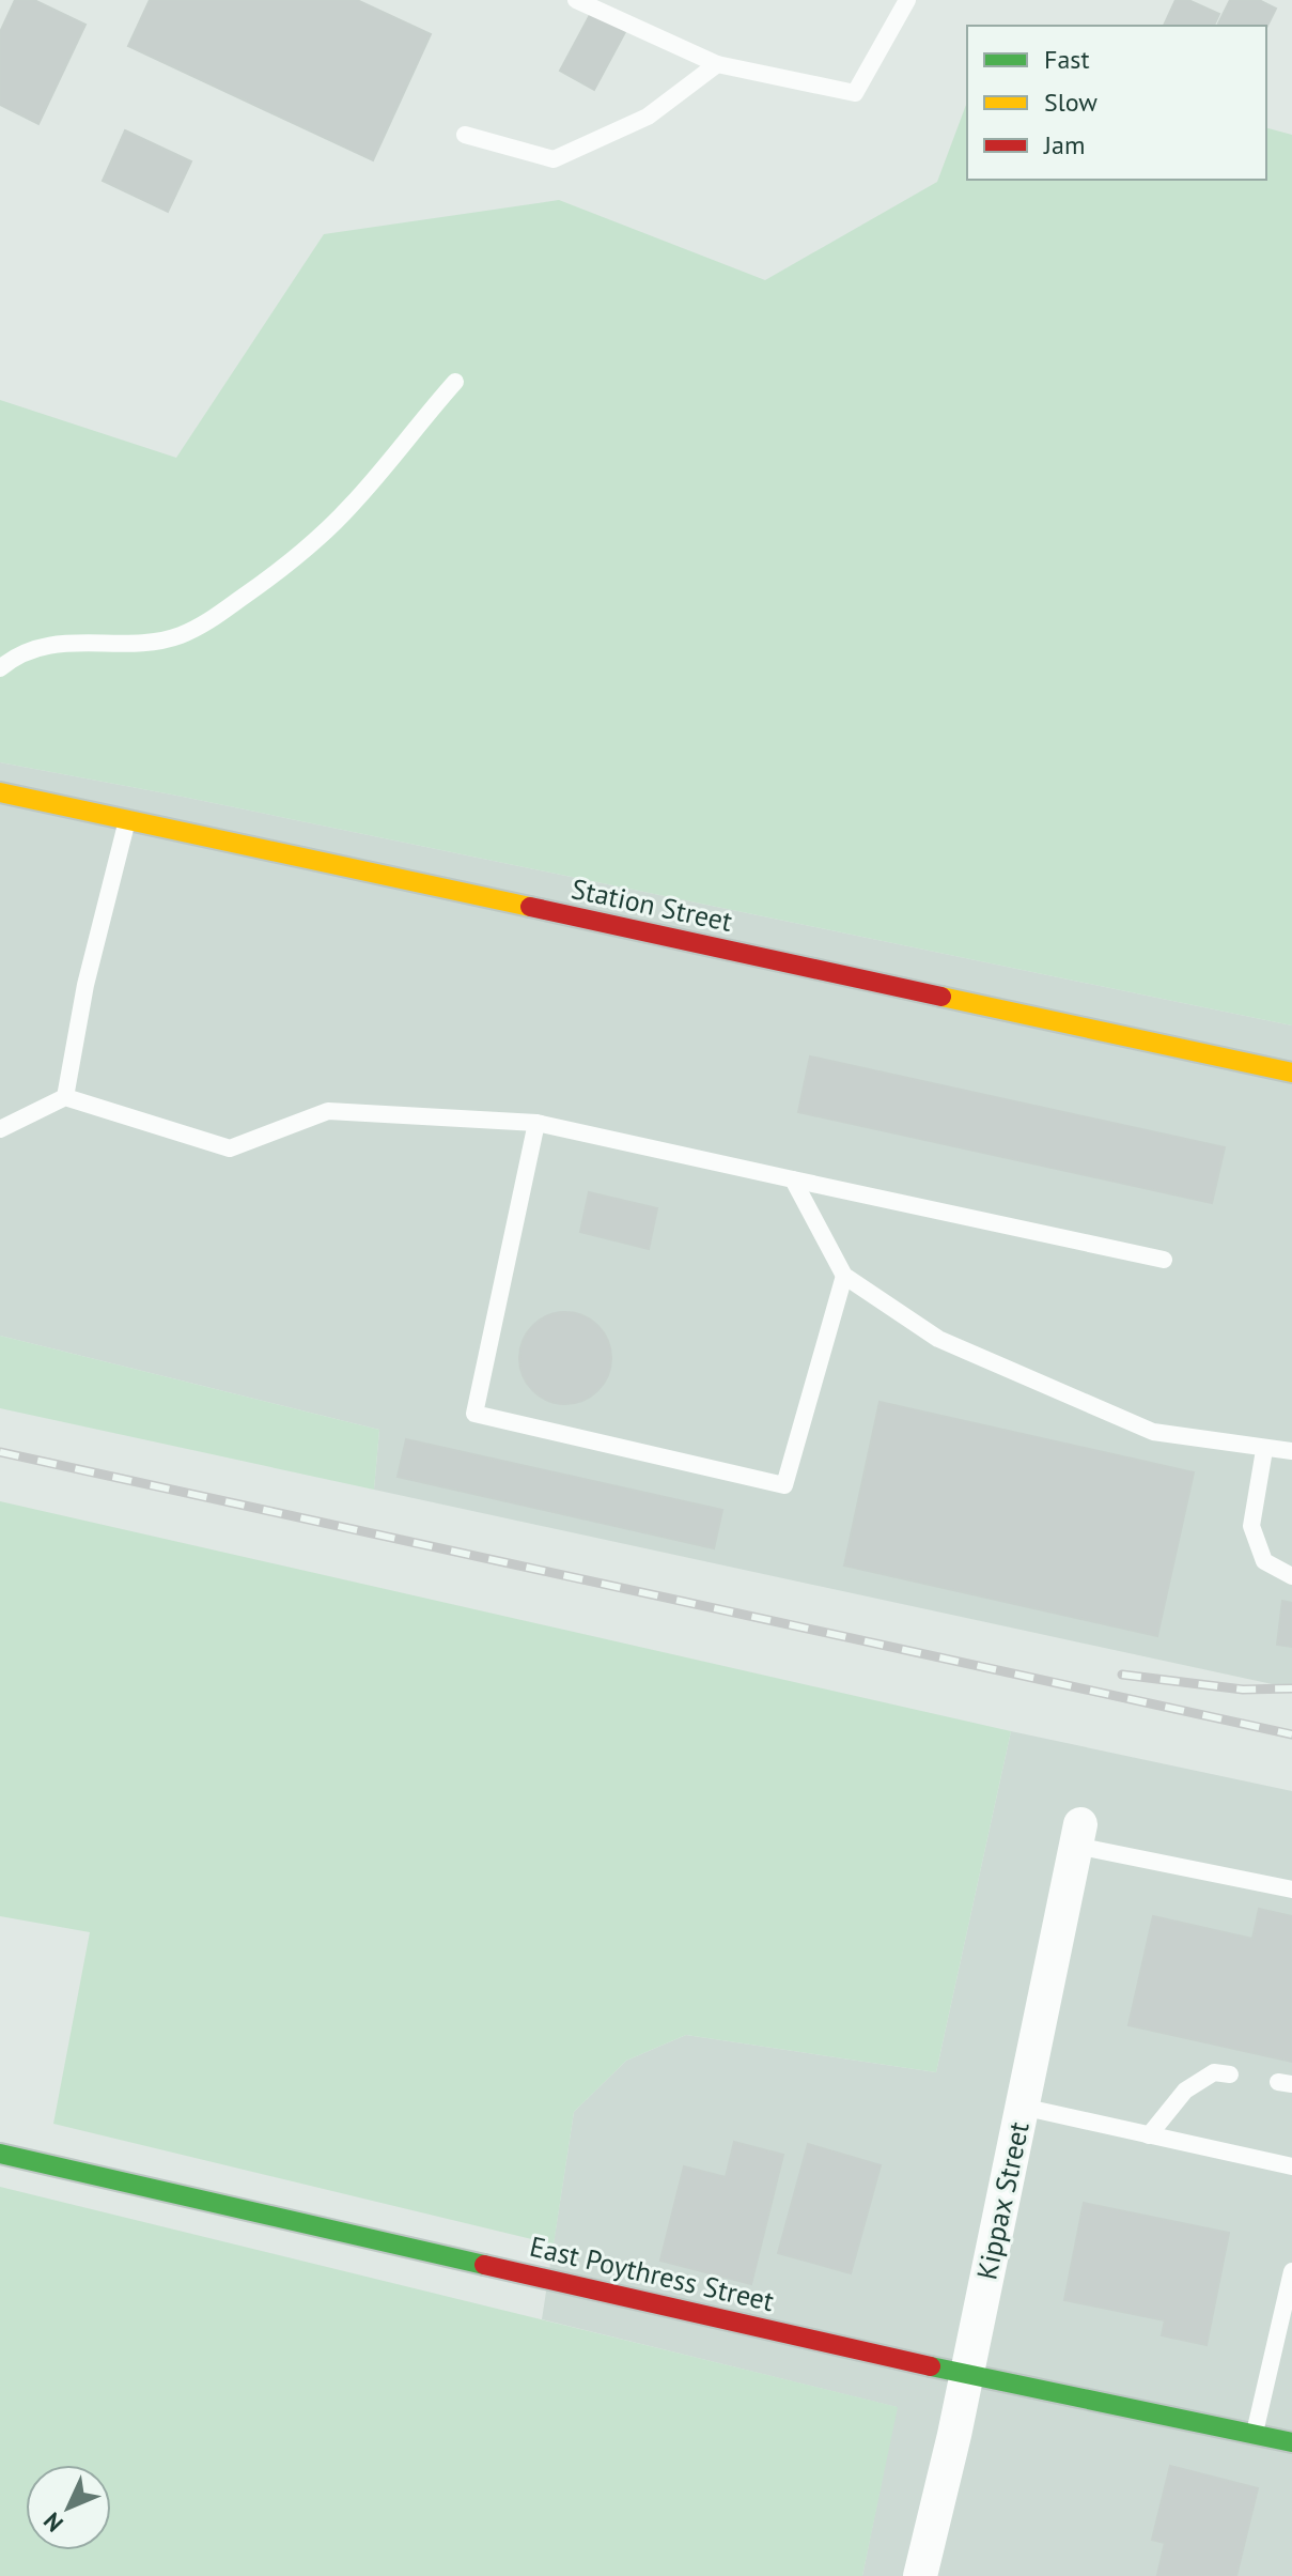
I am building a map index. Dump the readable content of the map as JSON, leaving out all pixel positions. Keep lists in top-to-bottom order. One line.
{"streets":{"street":["Station Street","Kippax Street","East Poythress Street"]},"crossings":[["Kippax Street","East Poythress Street"]],"legend":["Fast","Slow","Jam"],"north":"bottom left"}
